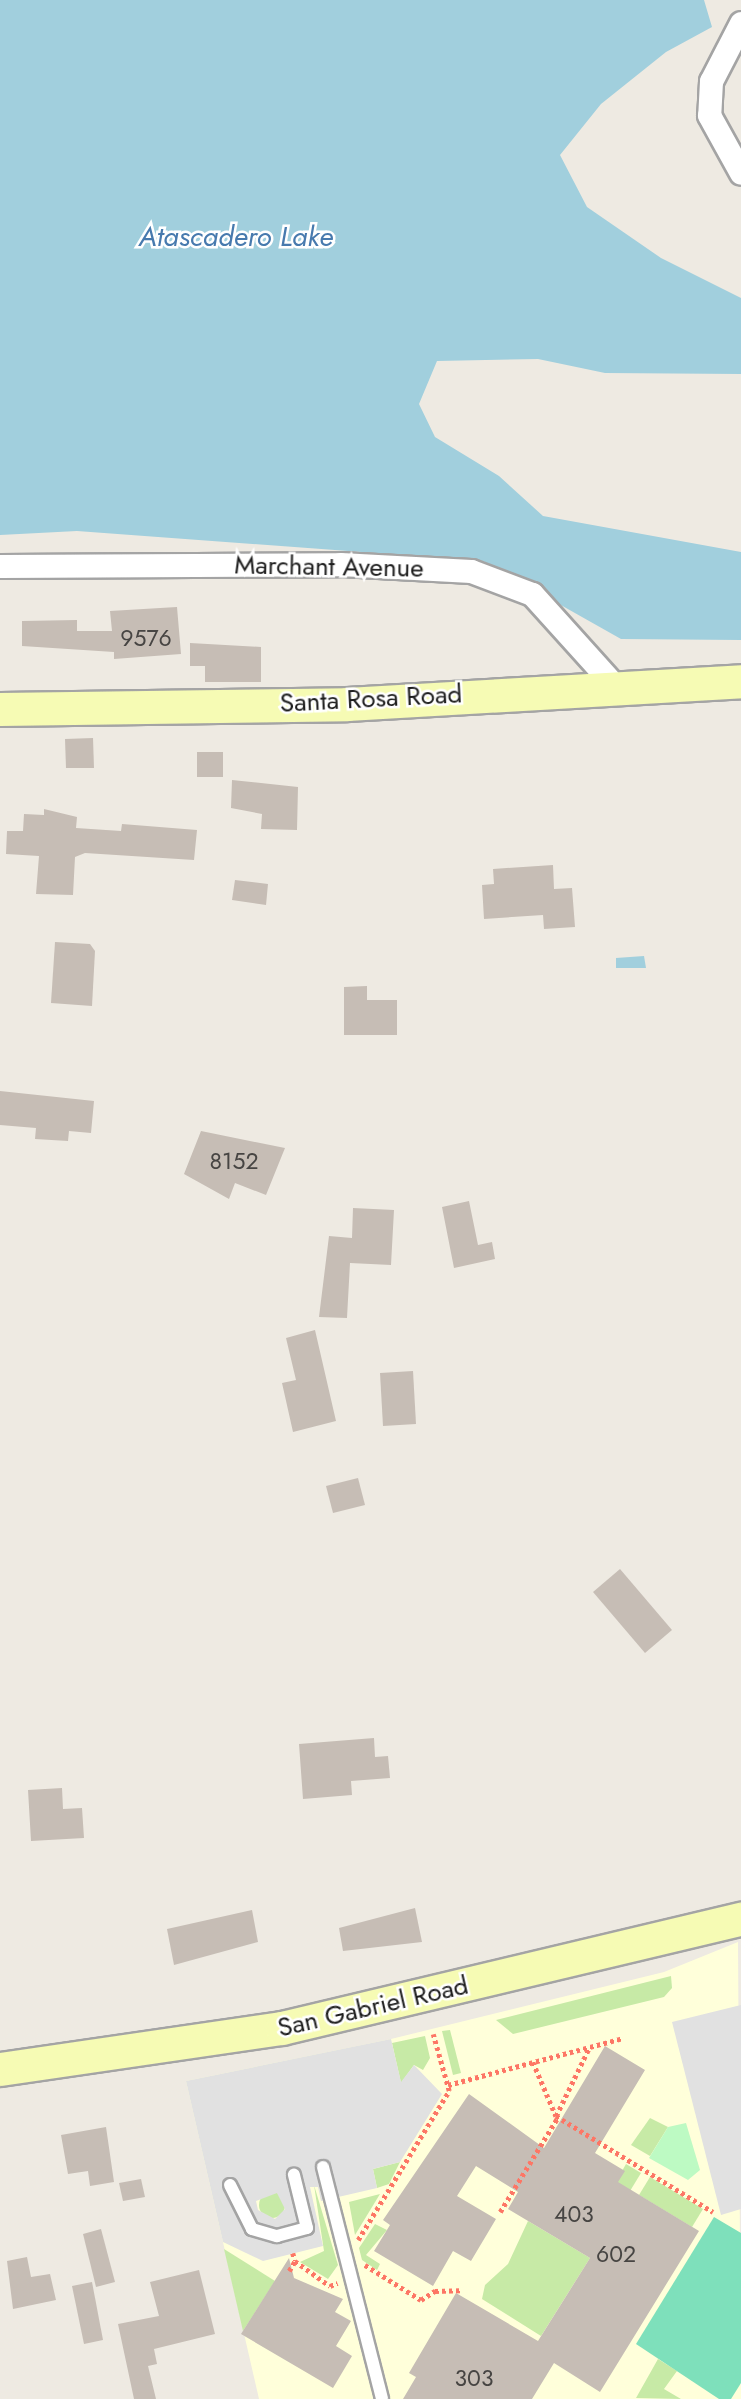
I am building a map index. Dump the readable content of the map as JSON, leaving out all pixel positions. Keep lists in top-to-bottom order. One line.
{"streets":{"street":["Marchant Avenue","Santa Rosa Road","San Gabriel Road"]},"crossings":[["Marchant Avenue","Santa Rosa Road"]],"water":["Atascadero Lake"],"house_numbers":["9576","8152","403","602","303"]}
